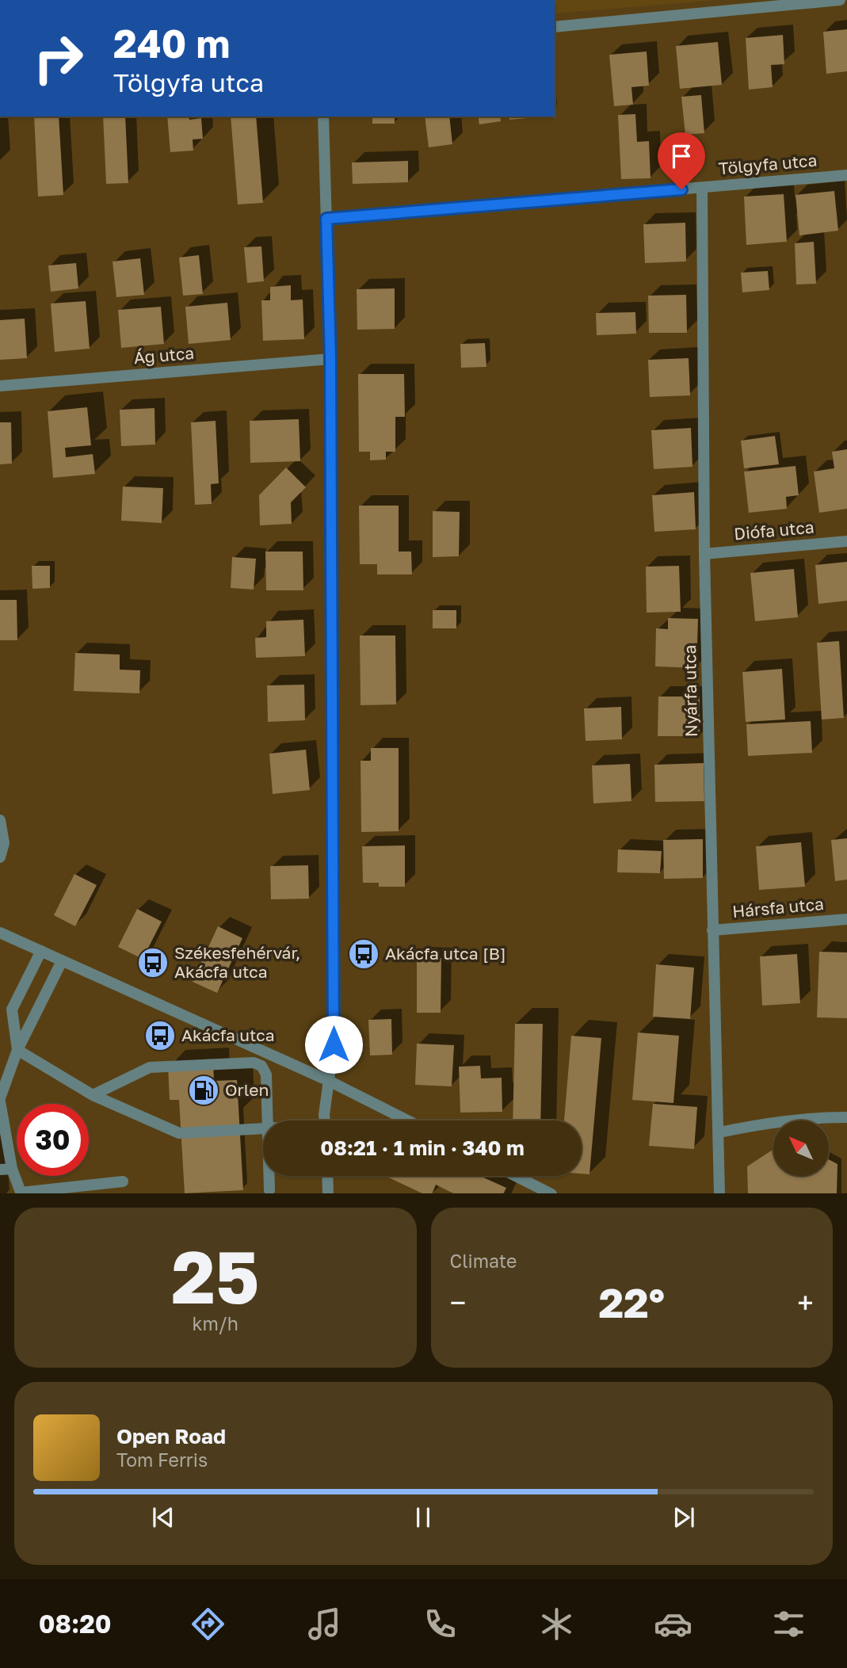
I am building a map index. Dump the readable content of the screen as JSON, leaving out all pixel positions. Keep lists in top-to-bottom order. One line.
{"streets":{"street":["Tölgyfa utca","Ág utca","Diófa utca","Nyárfa utca","Hársfa utca"]},"crossings":[["Tölgyfa utca","Nyárfa utca"],["Diófa utca","Nyárfa utca"],["Nyárfa utca","Hársfa utca"]],"places":{"bus stop":["Akácfa utca [B]","Székesfehérvár, Akácfa utca","Akácfa utca"],"fuel station":["Orlen"]},"north":"top left","page":{"turn":["240 m","Tölgyfa utca"],"limit":"30","trip":"08:21 · 1 min · 340 m","tile":[["25","km/h"],"Climate"],"heat":["−","22°","+"],"song":["Open Road","Tom Ferris"],"tabs":"08:20"}}
